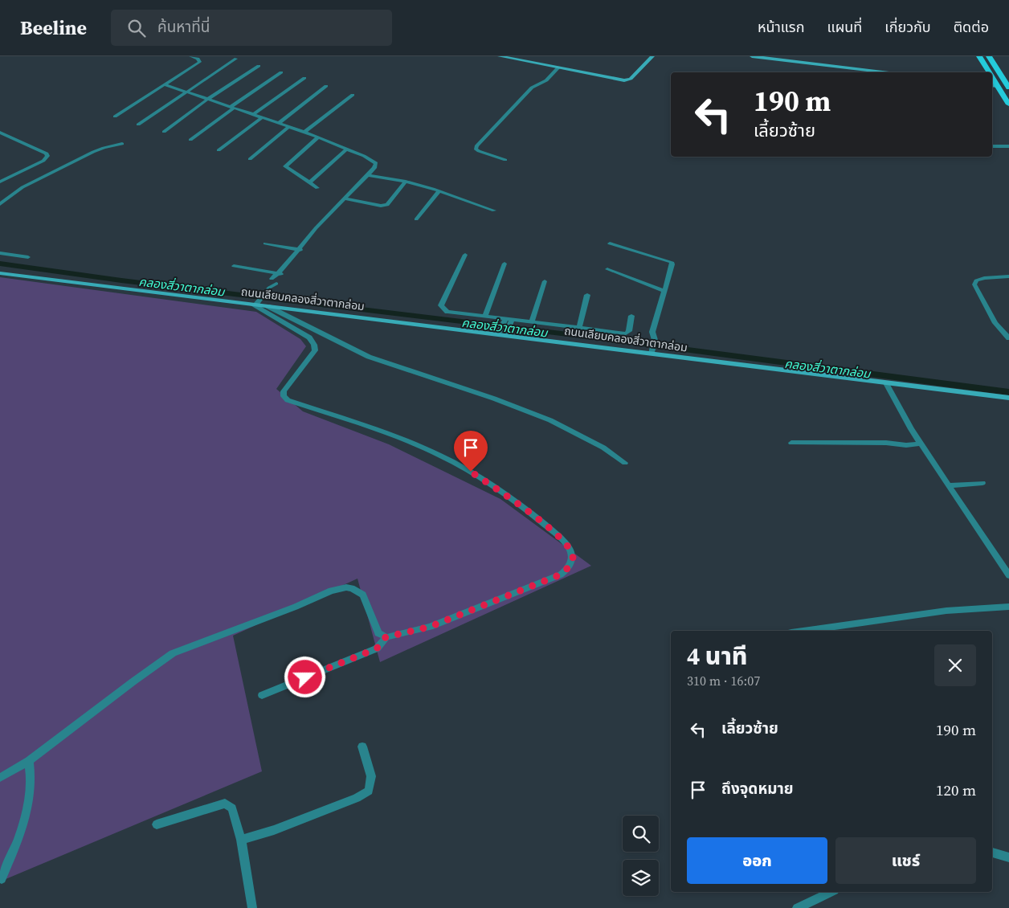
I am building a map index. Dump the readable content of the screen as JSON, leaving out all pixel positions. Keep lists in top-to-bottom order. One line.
{"streets":{"street":["ถนนเลียบคลองสี่วาตากล่อม"]},"water":["คลองสี่วาตากล่อม"],"page":{"header":"Beeline","search":"ค้นหาที่นี่","nav":["หน้าแรก","แผนที่","เกี่ยวกับ","ติดต่อ"],"turn":["190 m","เลี้ยวซ้าย"],"heading":["4 นาที","310 m · 16:07"],"list":[{"name":"เลี้ยวซ้าย","value":"190 m"},{"name":"ถึงจุดหมาย","value":"120 m"}],"buttons":["ออก","แชร์"]}}
